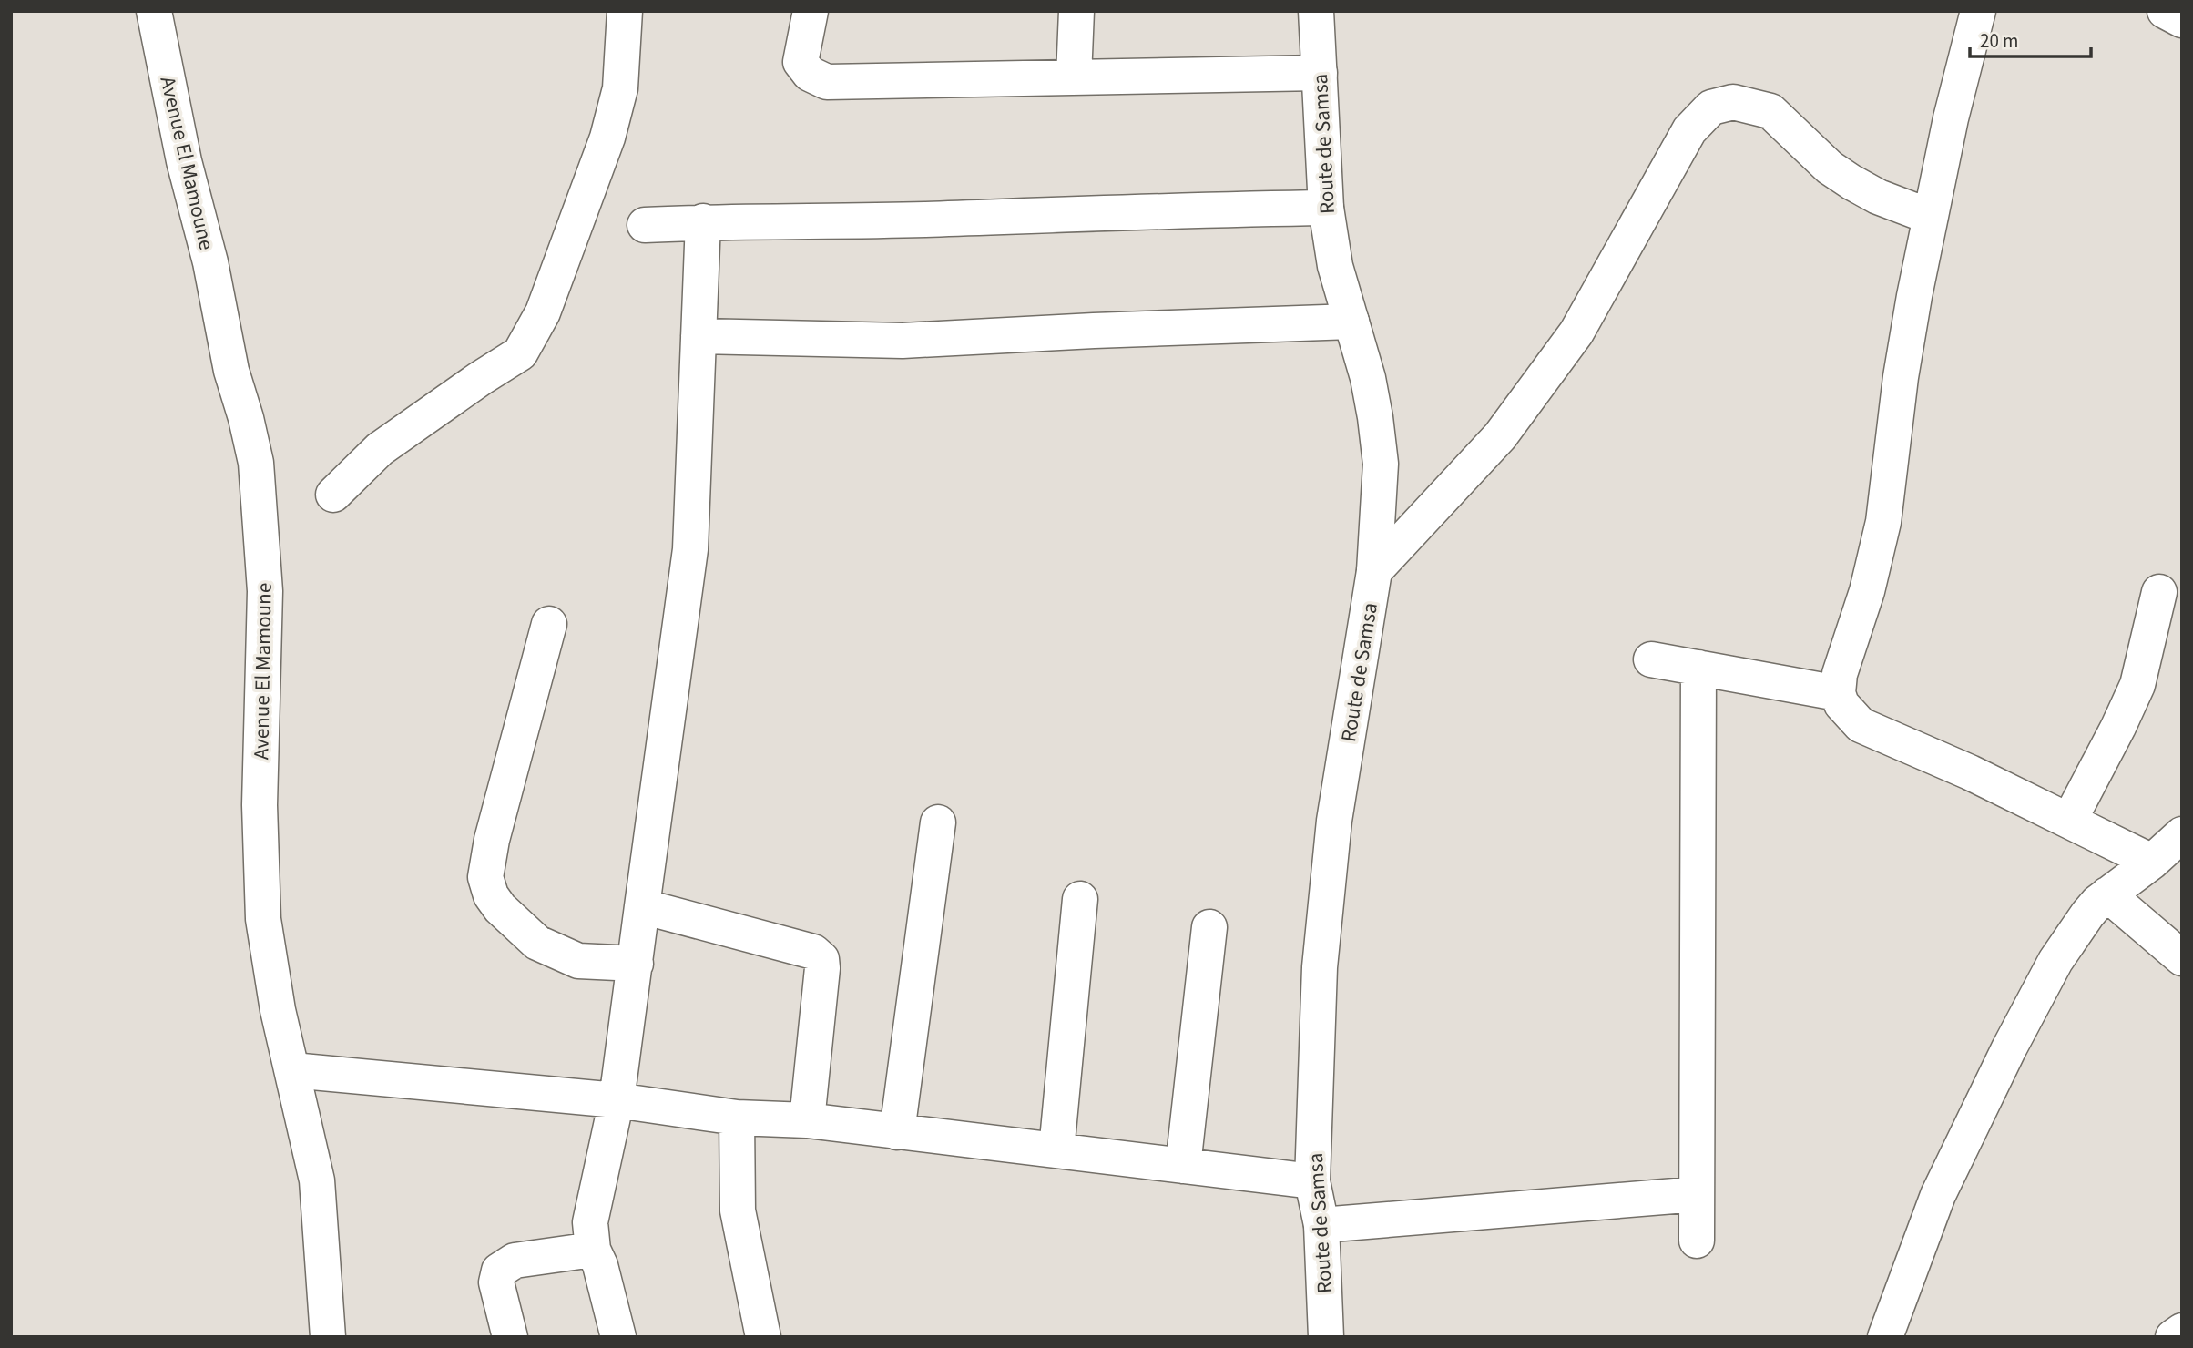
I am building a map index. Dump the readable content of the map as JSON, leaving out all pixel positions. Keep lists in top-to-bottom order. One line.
{"streets":{"street":["Route de Samsa","Avenue El Mamoune"]},"scale_bar":"20 m"}
